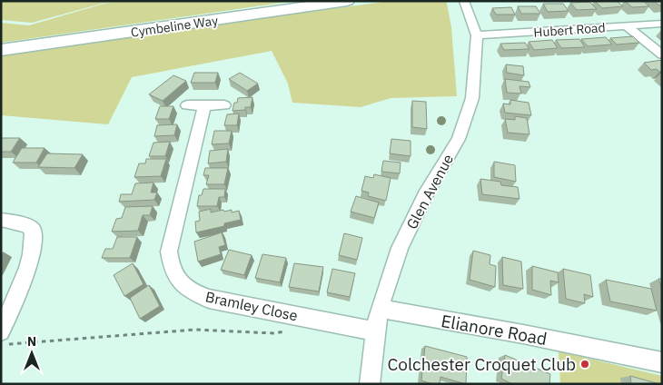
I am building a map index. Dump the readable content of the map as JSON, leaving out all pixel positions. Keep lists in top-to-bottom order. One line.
{"streets":{"main road":["Cymbeline Way"],"street":["Hubert Road","Glen Avenue","Bramley Close","Elianore Road"]},"crossings":[["Hubert Road","Glen Avenue"],["Glen Avenue","Bramley Close"],["Glen Avenue","Elianore Road"]],"places":["Colchester Croquet Club"],"north":"top"}
